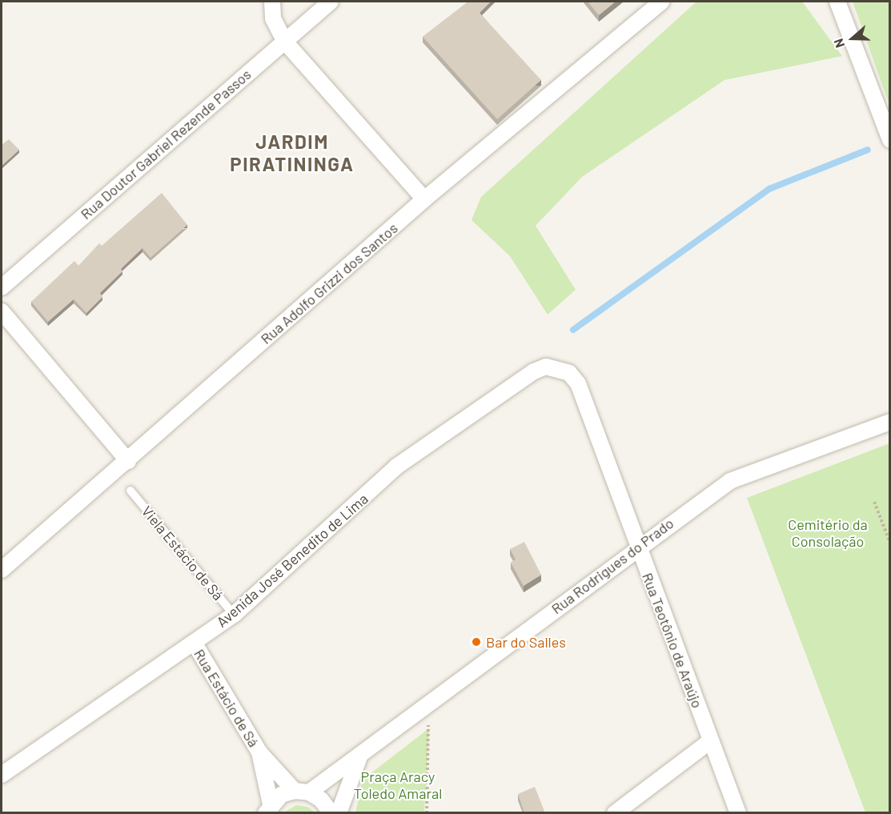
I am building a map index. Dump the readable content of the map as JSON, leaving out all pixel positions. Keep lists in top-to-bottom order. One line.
{"streets":{"street":["Rua Doutor Gabriel Rezende Passos","Rua Adolfo Grizzi dos Santos","Avenida José Benedito de Lima","Rua Rodrigues do Prado","Rua Teotônio de Araújo","Rua Estácio de Sá"],"lane":["Viela Estácio de Sá"]},"crossings":[["Viela Estácio de Sá","Avenida José Benedito de Lima"],["Avenida José Benedito de Lima","Rua Teotônio de Araújo"],["Avenida José Benedito de Lima","Rua Estácio de Sá"],["Rua Rodrigues do Prado","Rua Teotônio de Araújo"],["Rua Rodrigues do Prado","Rua Estácio de Sá"]],"districts":["JARDIM PIRATININGA"],"parks":["Cemitério da Consolação","Praça Aracy Toledo Amaral"],"places":["Bar do Salles"],"north":"left"}
